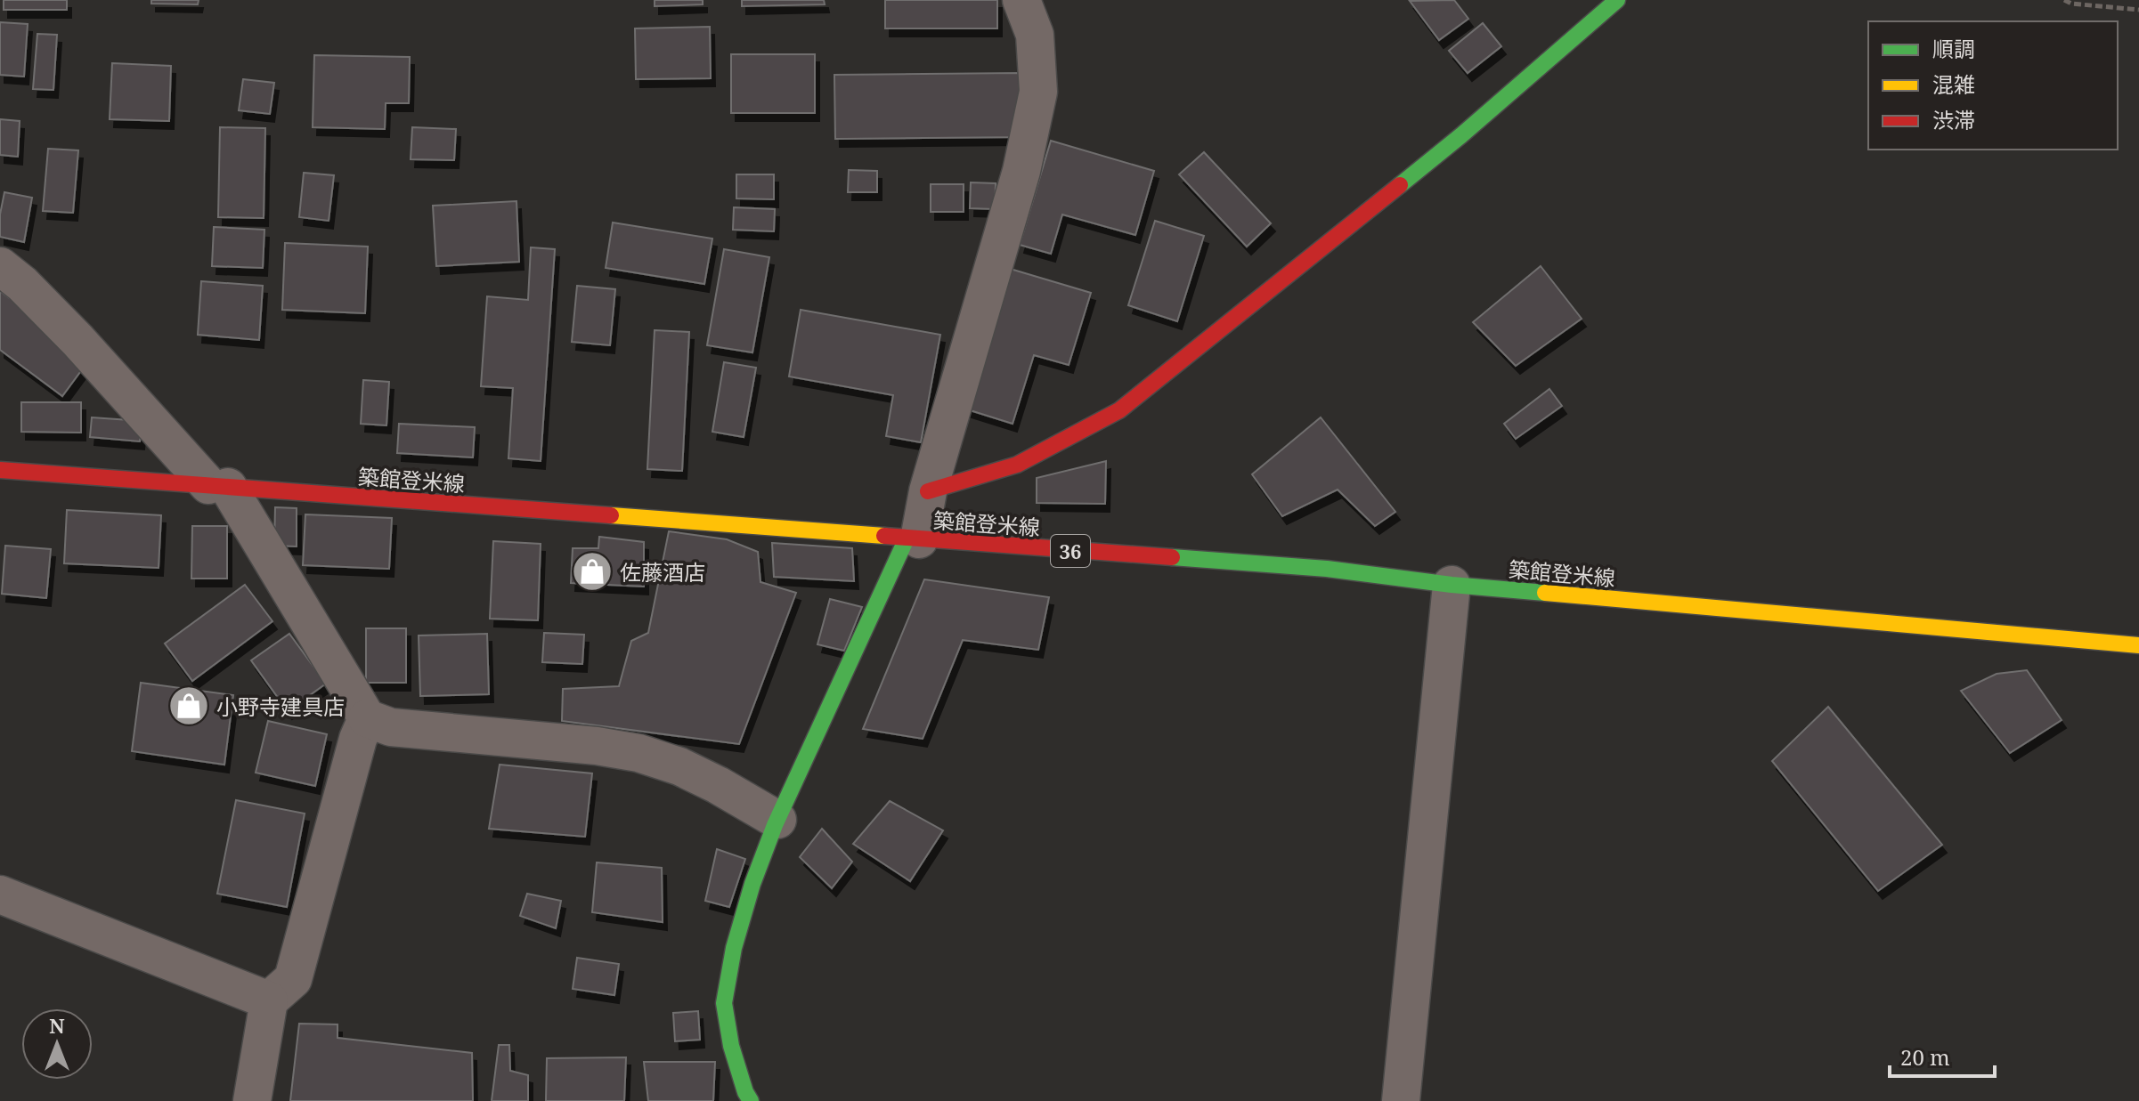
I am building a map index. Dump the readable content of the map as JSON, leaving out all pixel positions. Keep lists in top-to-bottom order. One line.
{"streets":{"main road":["築館登米線","36"]},"places":{"shop":["佐藤酒店","小野寺建具店"]},"legend":["順調","混雑","渋滞"],"scale_bar":"20 m","north":"top"}
